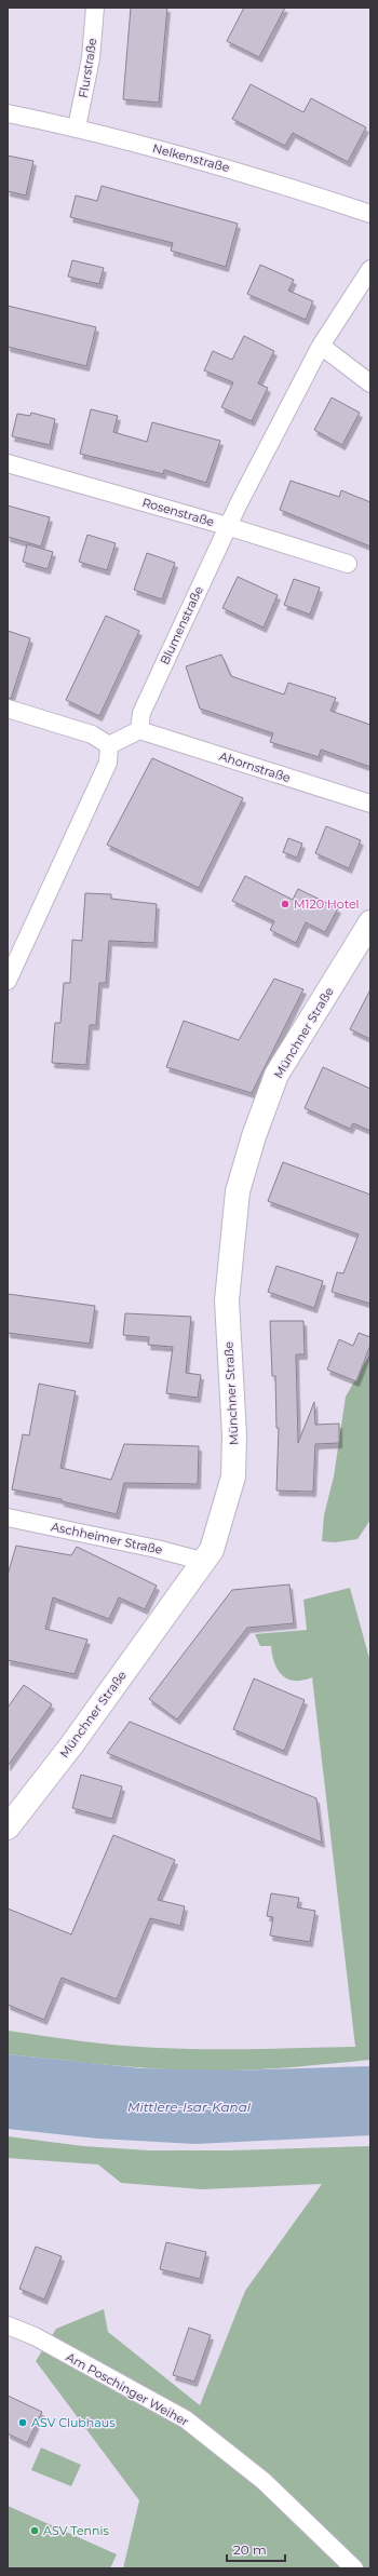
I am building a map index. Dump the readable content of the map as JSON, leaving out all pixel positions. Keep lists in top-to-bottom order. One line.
{"streets":{"main road":["Münchner Straße"],"street":["Flurstraße","Nelkenstraße","Rosenstraße","Blumenstraße","Ahornstraße","Aschheimer Straße","Am Poschinger Weiher"]},"crossings":[["Flurstraße","Nelkenstraße"],["Rosenstraße","Blumenstraße"],["Blumenstraße","Ahornstraße"],["Münchner Straße","Aschheimer Straße"]],"water":["Mittlere-Isar-Kanal"],"places":["M120 Hotel","ASV Clubhaus","ASV Tennis"],"scale_bar":"20 m"}
